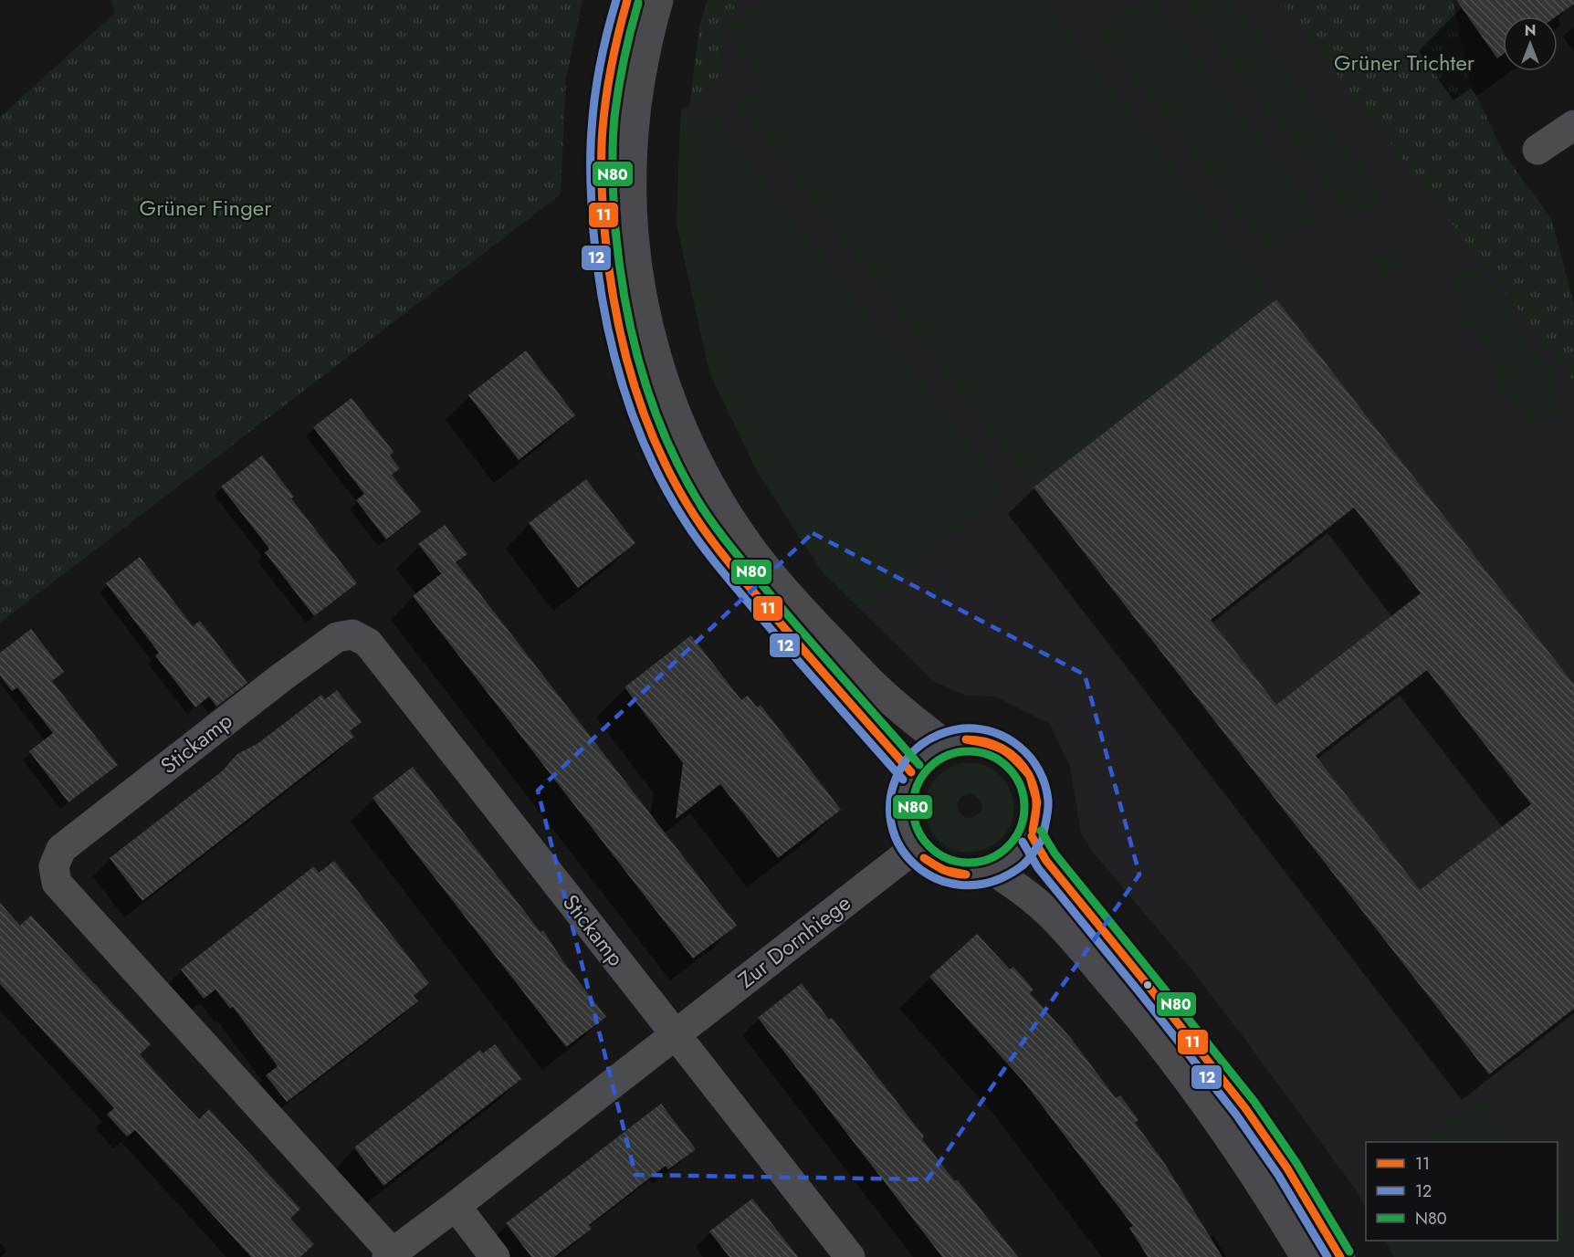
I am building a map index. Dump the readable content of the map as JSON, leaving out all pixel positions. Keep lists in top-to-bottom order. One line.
{"streets":{"street":["Stickamp","Zur Dornhiege"]},"crossings":[["Stickamp","Zur Dornhiege"]],"parks":["Grüner Trichter","Grüner Finger"],"lines":["transit line 11","transit line 12","transit line N80"],"legend":["11","12","N80"],"north":"top"}
